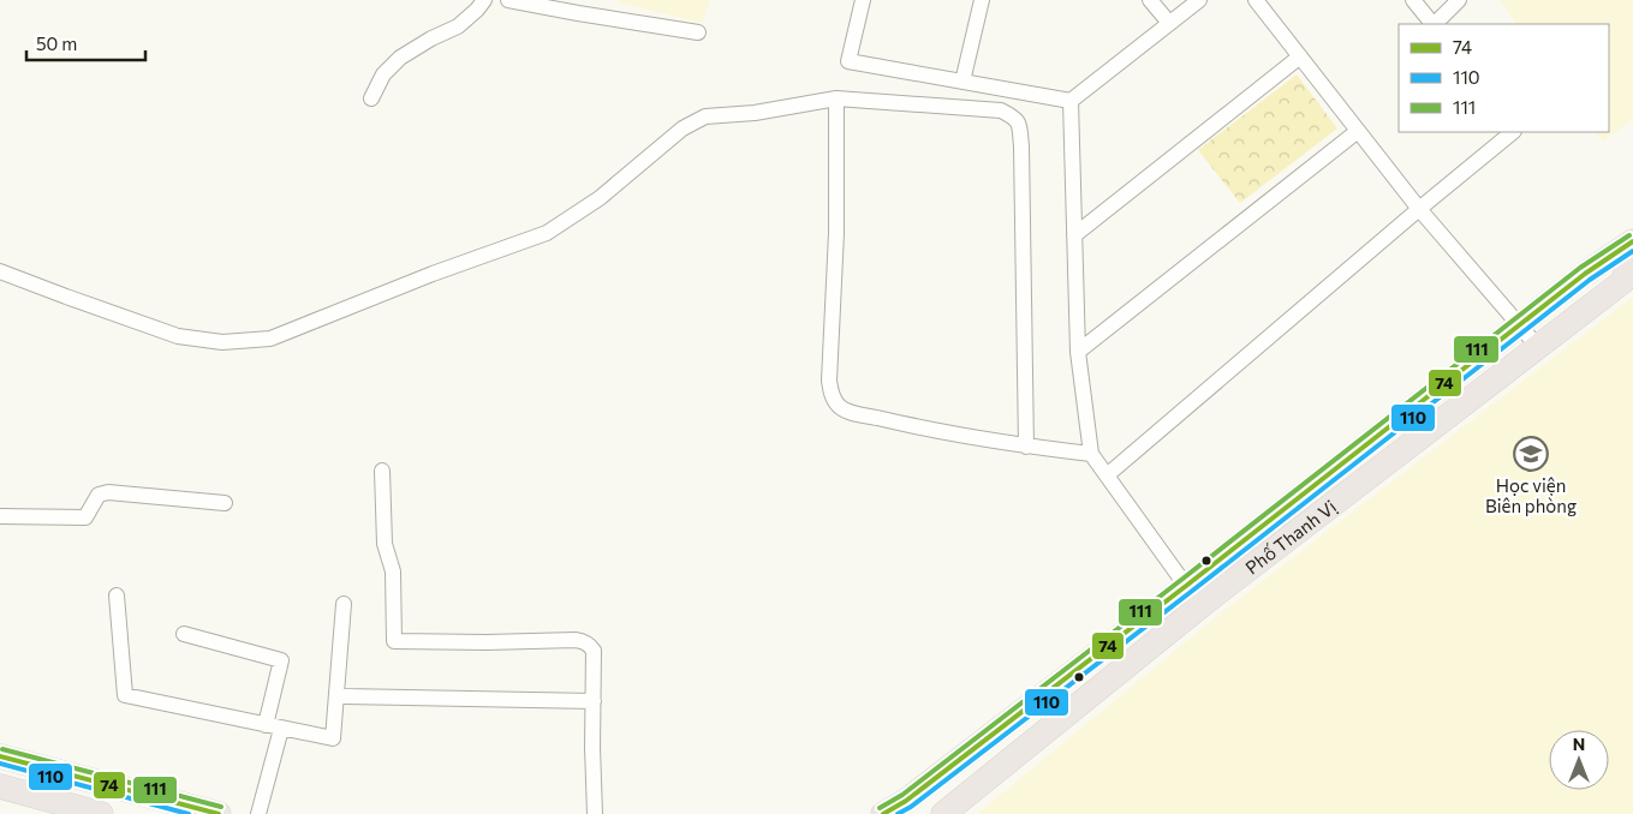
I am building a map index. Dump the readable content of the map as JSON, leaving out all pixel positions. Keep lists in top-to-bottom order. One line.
{"streets":{"main road":["Phố Thanh Vị"]},"places":{"school or university":["Học viện Biên phòng"]},"lines":["transit line 111","transit line 74","transit line 110"],"legend":["74","110","111"],"scale_bar":"50 m","north":"top"}
